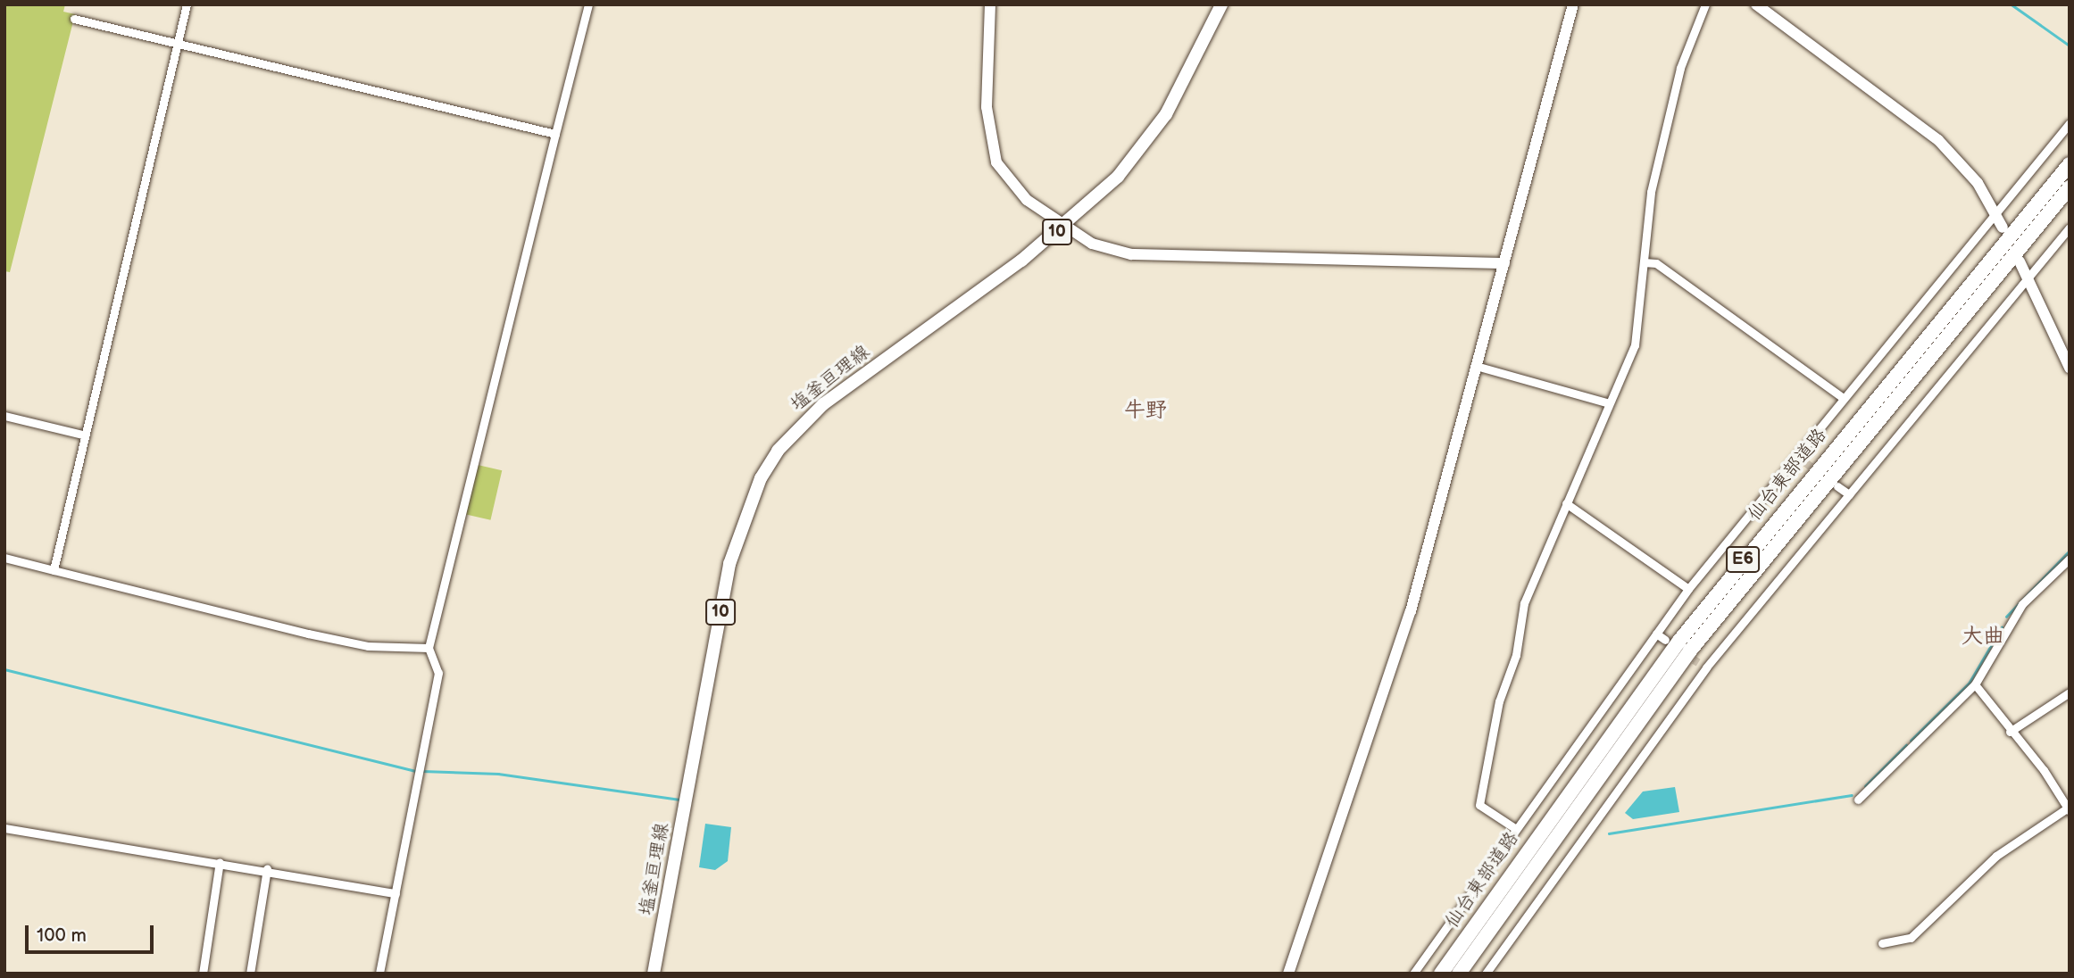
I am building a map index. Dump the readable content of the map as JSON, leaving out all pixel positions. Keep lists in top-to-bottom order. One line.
{"streets":{"highway":["仙台東部道路","E6"],"main road":["10","塩釜亘理線"]},"districts":["牛野","大曲"],"scale_bar":"100 m"}
